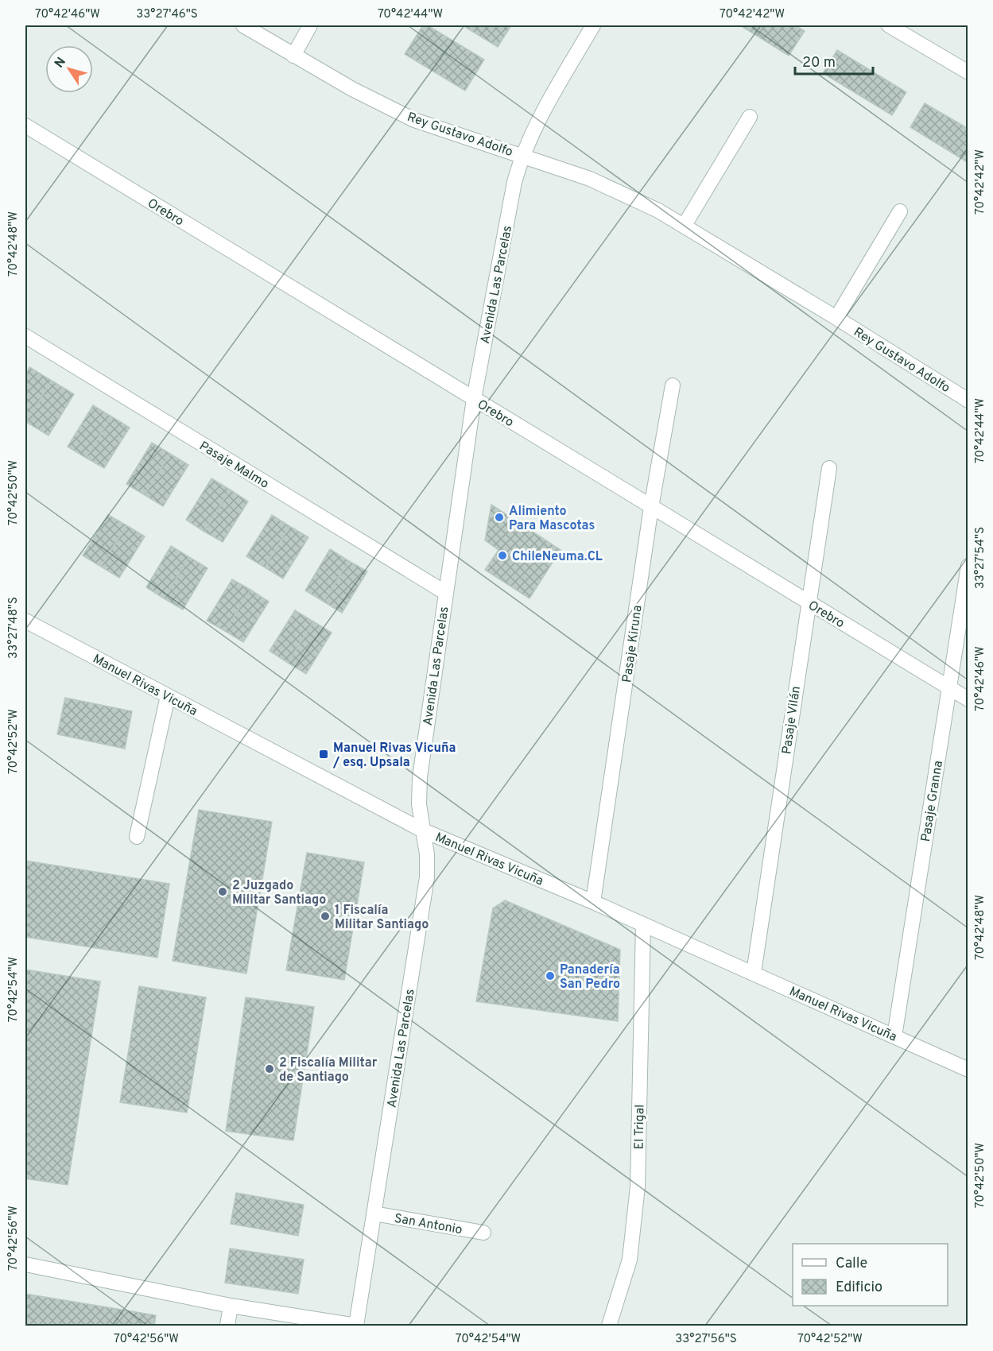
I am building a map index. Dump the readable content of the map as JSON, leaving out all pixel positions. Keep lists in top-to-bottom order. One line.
{"streets":{"street":["Rey Gustavo Adolfo","Orebro","Avenida Las Parcelas","Pasaje Malmo","Pasaje Kiruna","Manuel Rivas Vicuña","Pasaje Vilán","Pasaje Granna","El Trigal","San Antonio"]},"crossings":[["Rey Gustavo Adolfo","Avenida Las Parcelas"],["Orebro","Avenida Las Parcelas"],["Orebro","Pasaje Kiruna"],["Orebro","Pasaje Vilán"],["Orebro","Pasaje Granna"],["Avenida Las Parcelas","Pasaje Malmo"],["Avenida Las Parcelas","Manuel Rivas Vicuña"],["Avenida Las Parcelas","San Antonio"],["Pasaje Kiruna","Manuel Rivas Vicuña"],["Manuel Rivas Vicuña","Pasaje Vilán"],["Manuel Rivas Vicuña","Pasaje Granna"],["Manuel Rivas Vicuña","El Trigal"]],"places":{"other":["Alimiento Para Mascotas","ChileNeuma.CL","2 Juzgado Militar Santiago","1 Fiscalía Militar Santiago","Panadería San Pedro","2 Fiscalía Militar de Santiago"],"transit":["Manuel Rivas Vicuña / esq. Upsala"]},"legend":["Calle","Edificio"],"scale_bar":"20 m","north":"top left","coordinates":["70°42'46\"W","33°27'46\"S","70°42'44\"W","70°42'42\"W","70°42'48\"W","70°42'50\"W","33°27'54\"S","33°27'48\"S","70°42'52\"W","70°42'54\"W","70°42'56\"W","33°27'56\"S"]}
